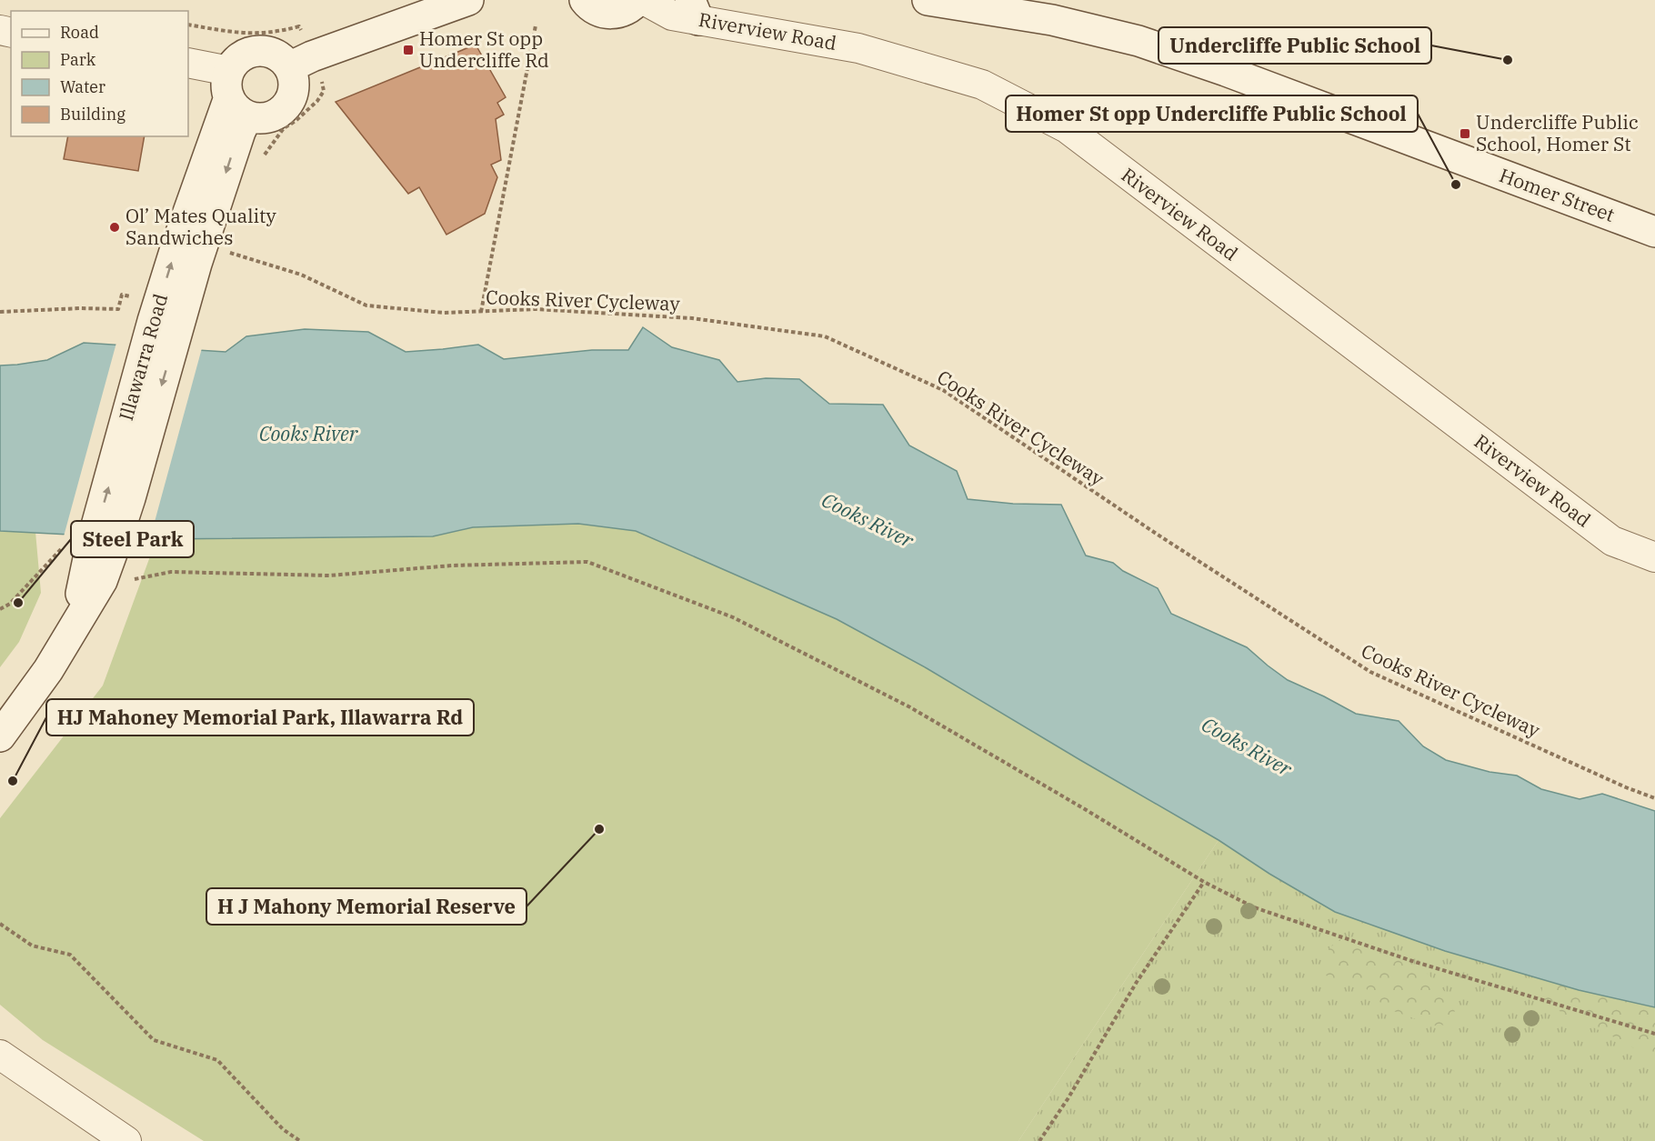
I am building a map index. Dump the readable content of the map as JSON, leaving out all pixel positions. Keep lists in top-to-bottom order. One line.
{"streets":{"main road":["Homer Street","Illawarra Road"],"street":["Riverview Road"],"path":["Cooks River Cycleway"]},"water":["Cooks River"],"places":{"transit":["Homer St opp Undercliffe Rd","Undercliffe Public School, Homer St"],"other":["Undercliffe Public School","Homer St opp Undercliffe Public School","Ol’ Mates Quality Sandwiches","Steel Park","HJ Mahoney Memorial Park, Illawarra Rd","H J Mahony Memorial Reserve"]},"legend":["Road","Park","Water","Building"]}
